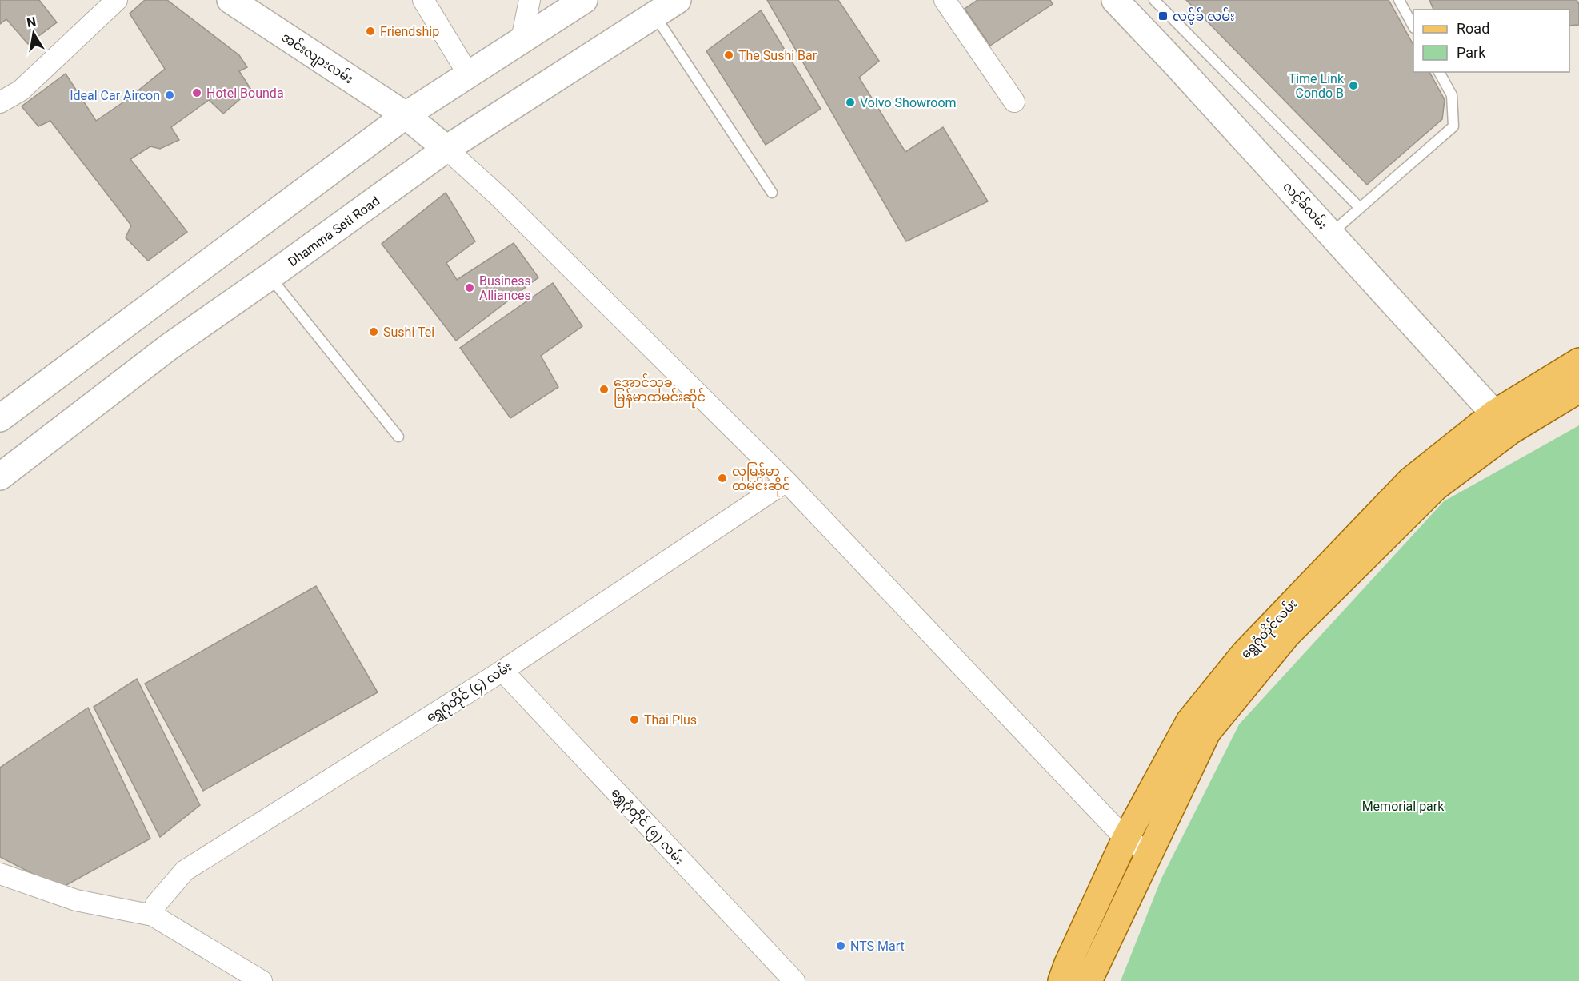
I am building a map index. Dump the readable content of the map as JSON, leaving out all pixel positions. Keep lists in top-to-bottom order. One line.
{"streets":{"main road":["အင်းလျားလမ်း","လင့်ခ်လမ်း","Dhamma Seti Road","ရွှေဂုံတိုင်လမ်း"],"street":["ရွှေဂုံတိုင် (၄) လမ်း","ရွှေဂုံတိုင် (၅) လမ်း"]},"crossings":[["အင်းလျားလမ်း","Dhamma Seti Road"],["လင့်ခ်လမ်း","ရွှေဂုံတိုင်လမ်း"],["ရွှေဂုံတိုင် (၄) လမ်း","ရွှေဂုံတိုင် (၅) လမ်း"]],"parks":["Memorial park"],"places":{"transit":["လင့်ခ် လမ်း"],"other":["Friendship","The Sushi Bar","Time Link Condo B","Hotel Bounda","Ideal Car Aircon","Volvo Showroom","Business Alliances","Sushi Tei","အောင်သုခ မြန်မာထမင်းဆိုင်","လှမြန်မာ ထမင်းဆိုင်","Thai Plus","NTS Mart"]},"legend":["Road","Park"],"north":"top"}
